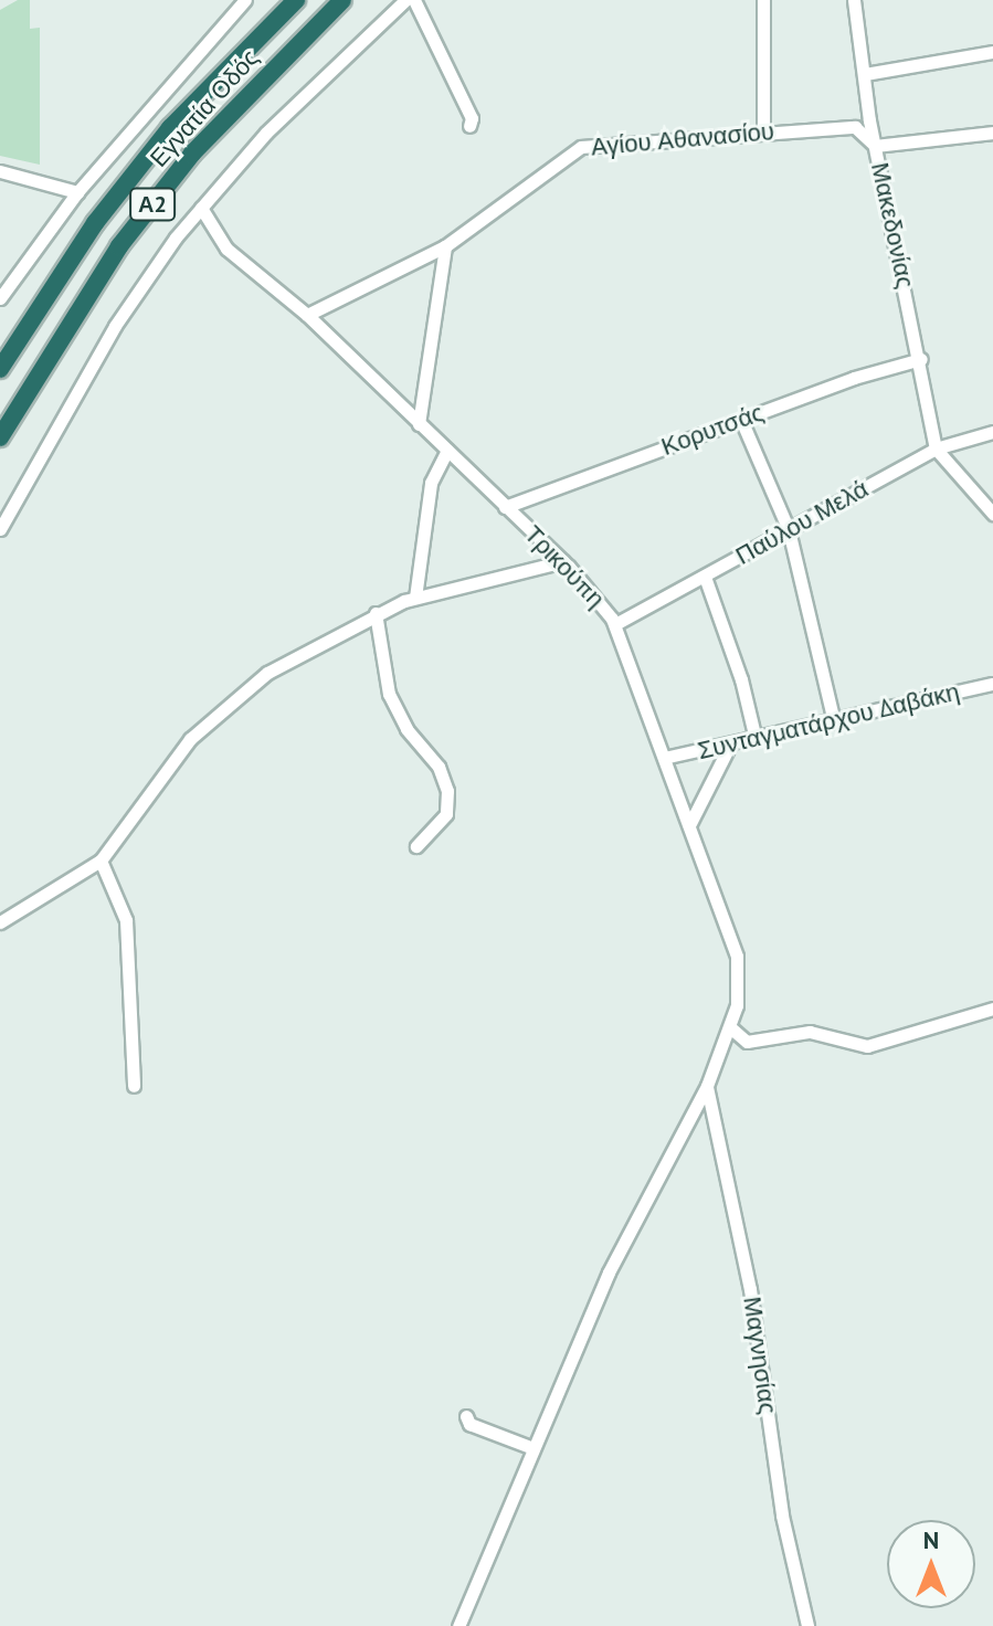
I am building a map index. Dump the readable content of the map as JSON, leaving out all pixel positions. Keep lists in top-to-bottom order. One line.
{"streets":{"highway":["Εγνατία Οδός","Α2"],"street":["Αγίου Αθανασίου","Μακεδονίας","Κορυτσάς","Παύλου Μελά","Τρικούπη","Συνταγματάρχου Δαβάκη","Μαγνησίας"]},"crossings":[["Αγίου Αθανασίου","Τρικούπη"],["Μακεδονίας","Κορυτσάς"],["Μακεδονίας","Παύλου Μελά"],["Κορυτσάς","Τρικούπη"],["Παύλου Μελά","Τρικούπη"],["Τρικούπη","Συνταγματάρχου Δαβάκη"],["Τρικούπη","Μαγνησίας"]],"north":"top"}
